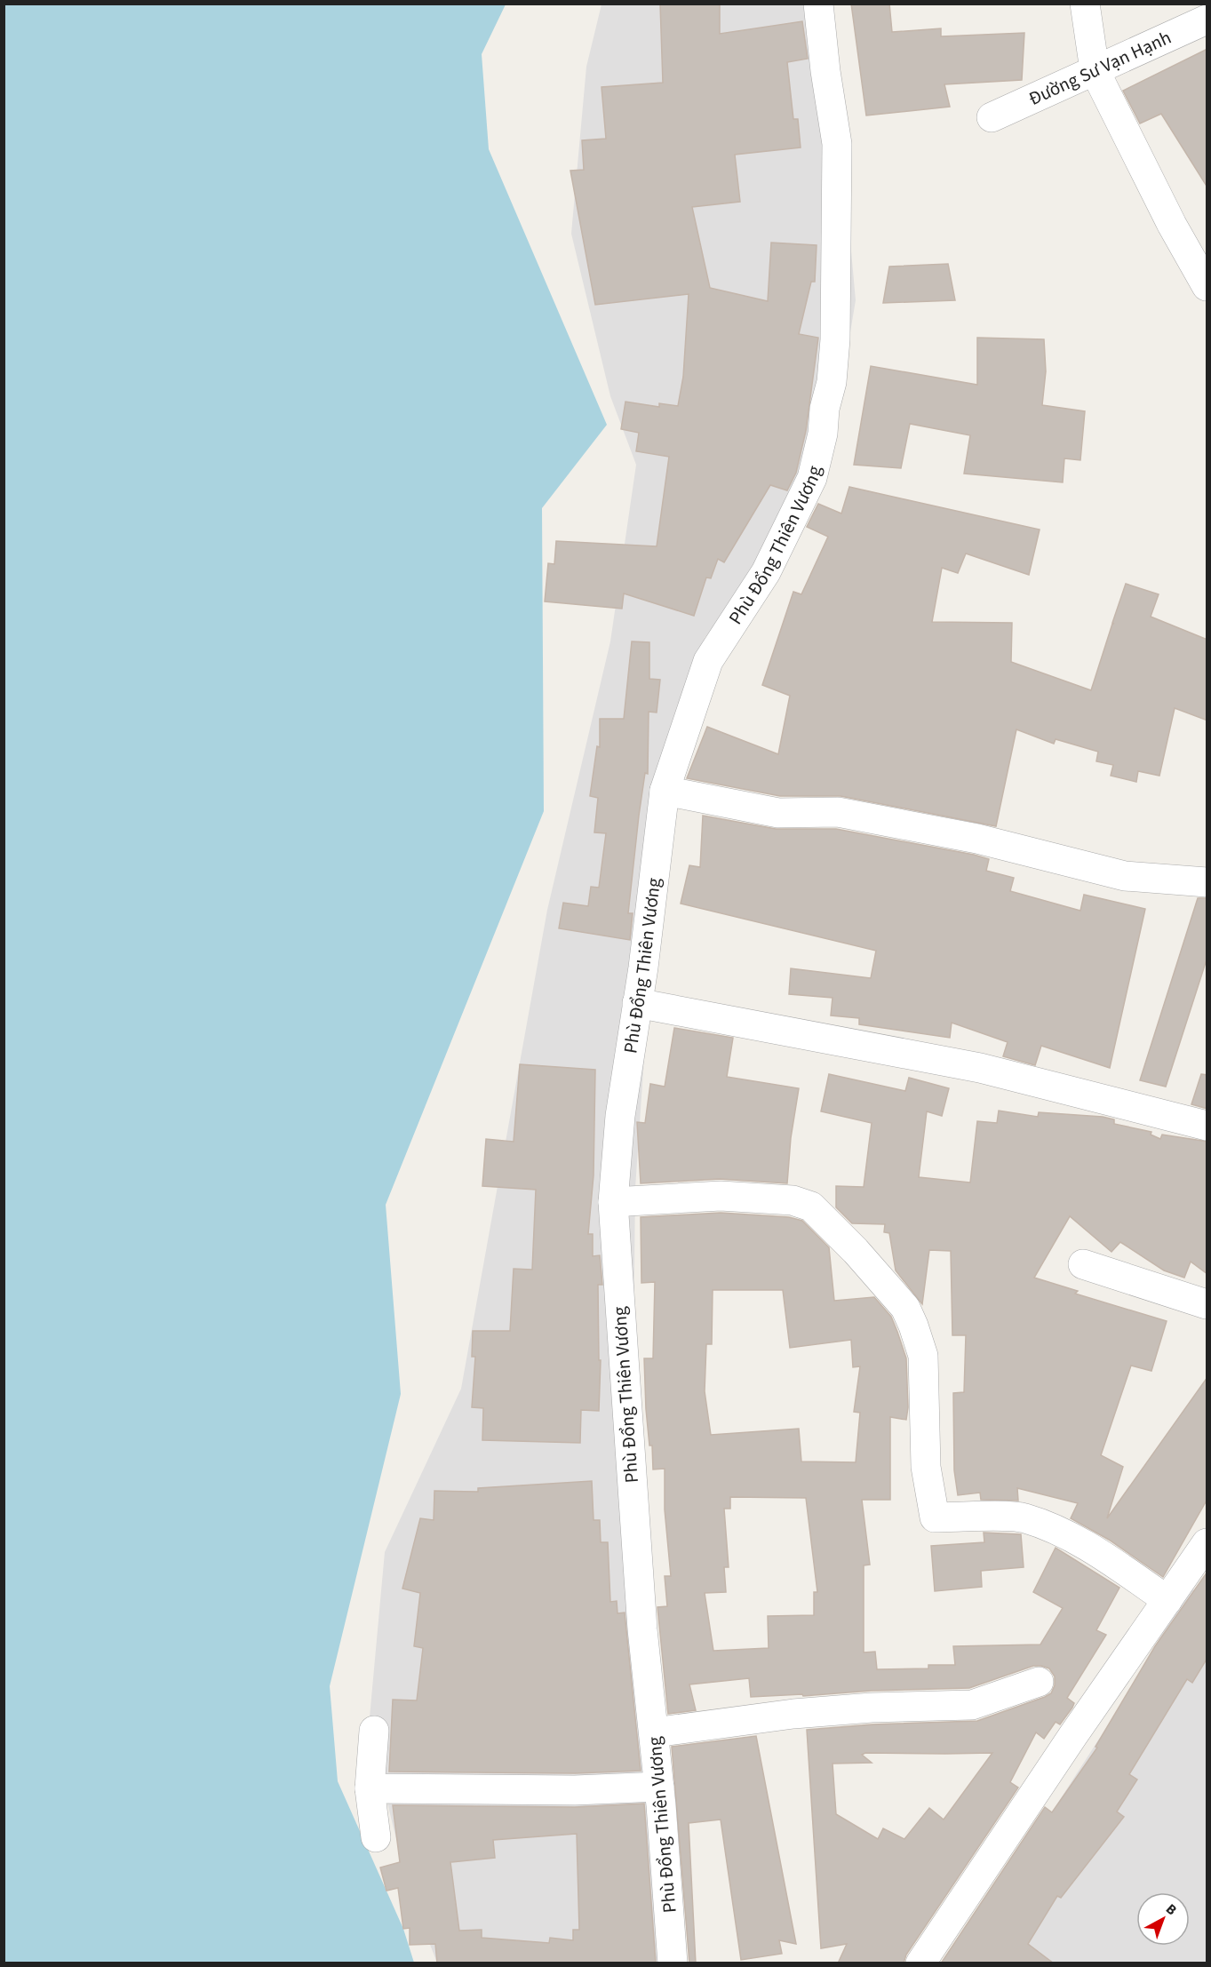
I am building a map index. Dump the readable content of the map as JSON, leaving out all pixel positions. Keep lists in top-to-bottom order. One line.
{"streets":{"street":["Đường Sư Vạn Hạnh","Phù Đổng Thiên Vương"]},"north":"top right"}
